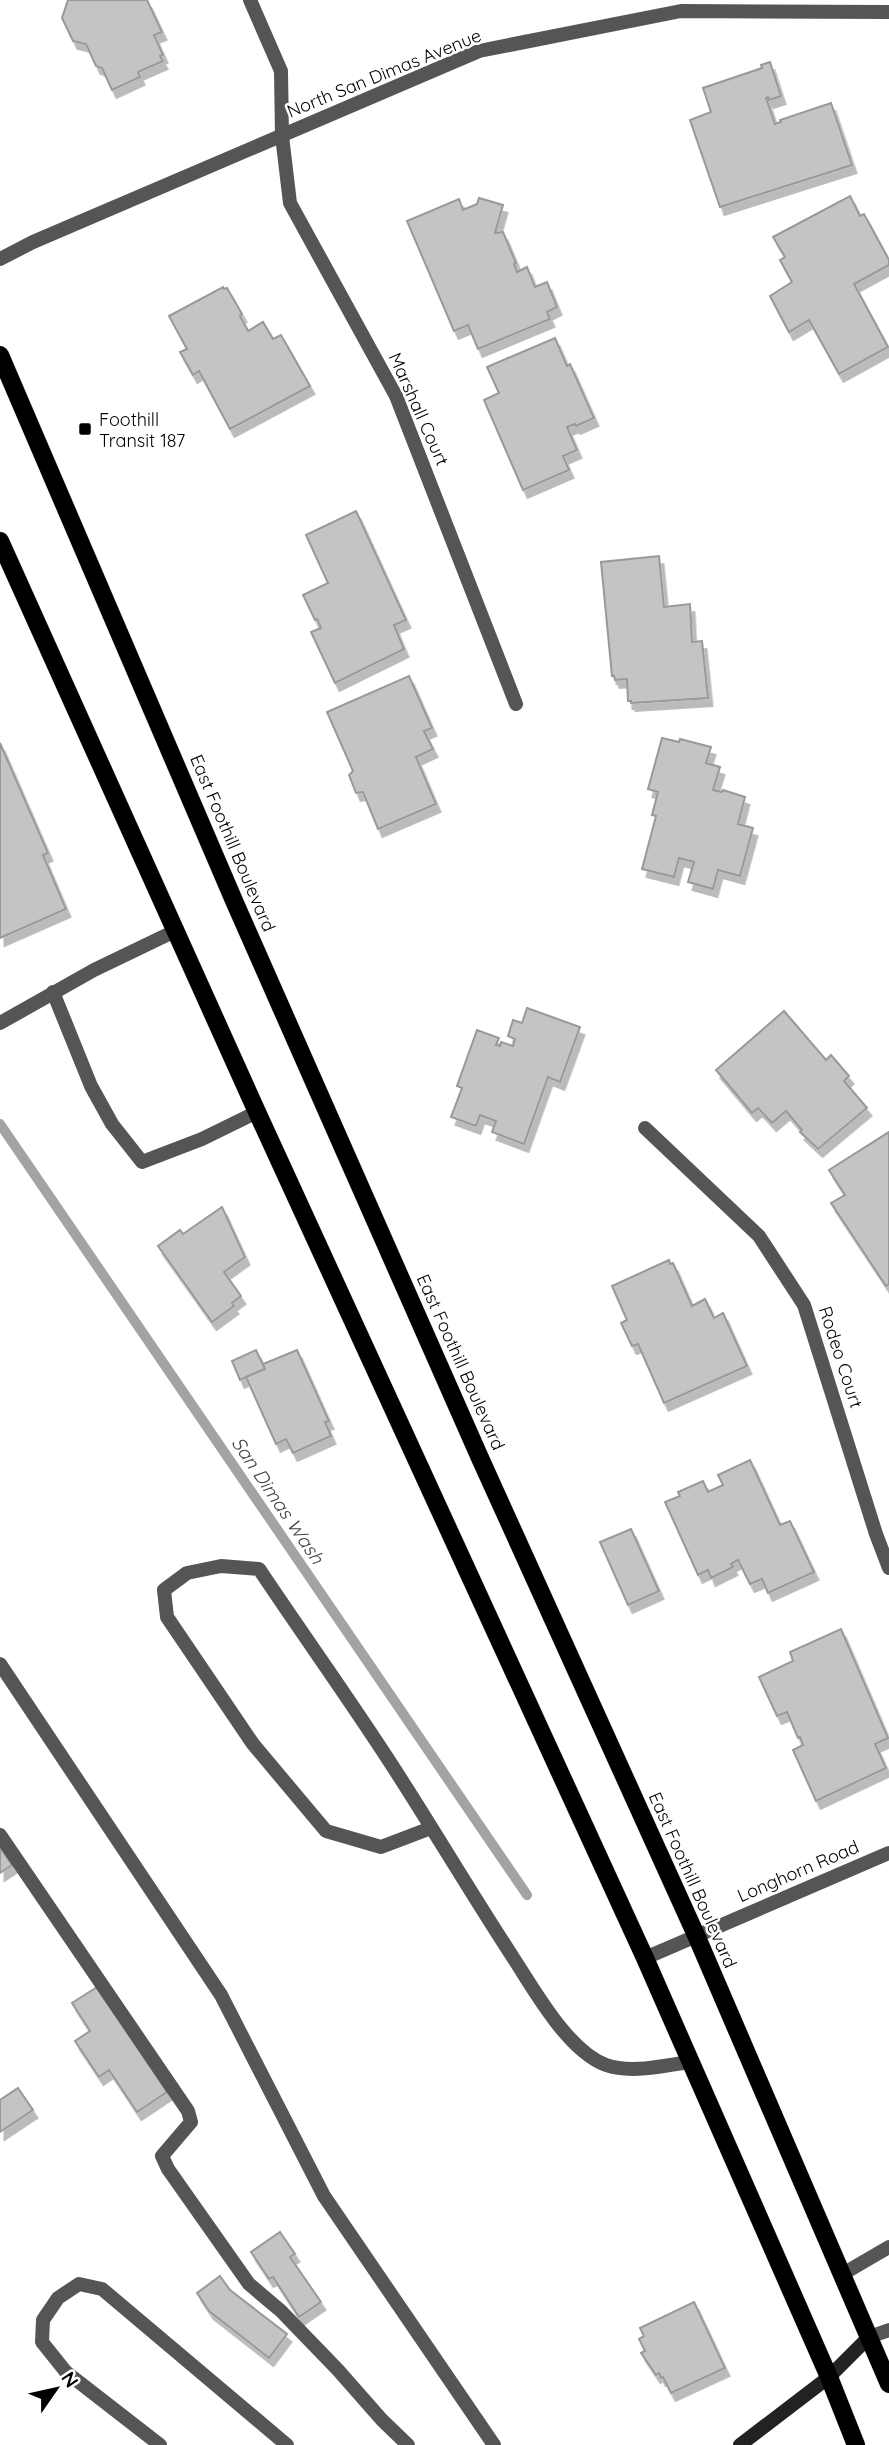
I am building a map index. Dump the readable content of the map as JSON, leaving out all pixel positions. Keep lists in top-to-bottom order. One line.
{"streets":{"main road":["East Foothill Boulevard"],"street":["North San Dimas Avenue","Marshall Court","Rodeo Court","Longhorn Road"]},"crossings":[["North San Dimas Avenue","Marshall Court"],["East Foothill Boulevard","Longhorn Road"]],"water":["San Dimas Wash"],"places":{"transit":["Foothill Transit 187"]},"north":"top right"}
